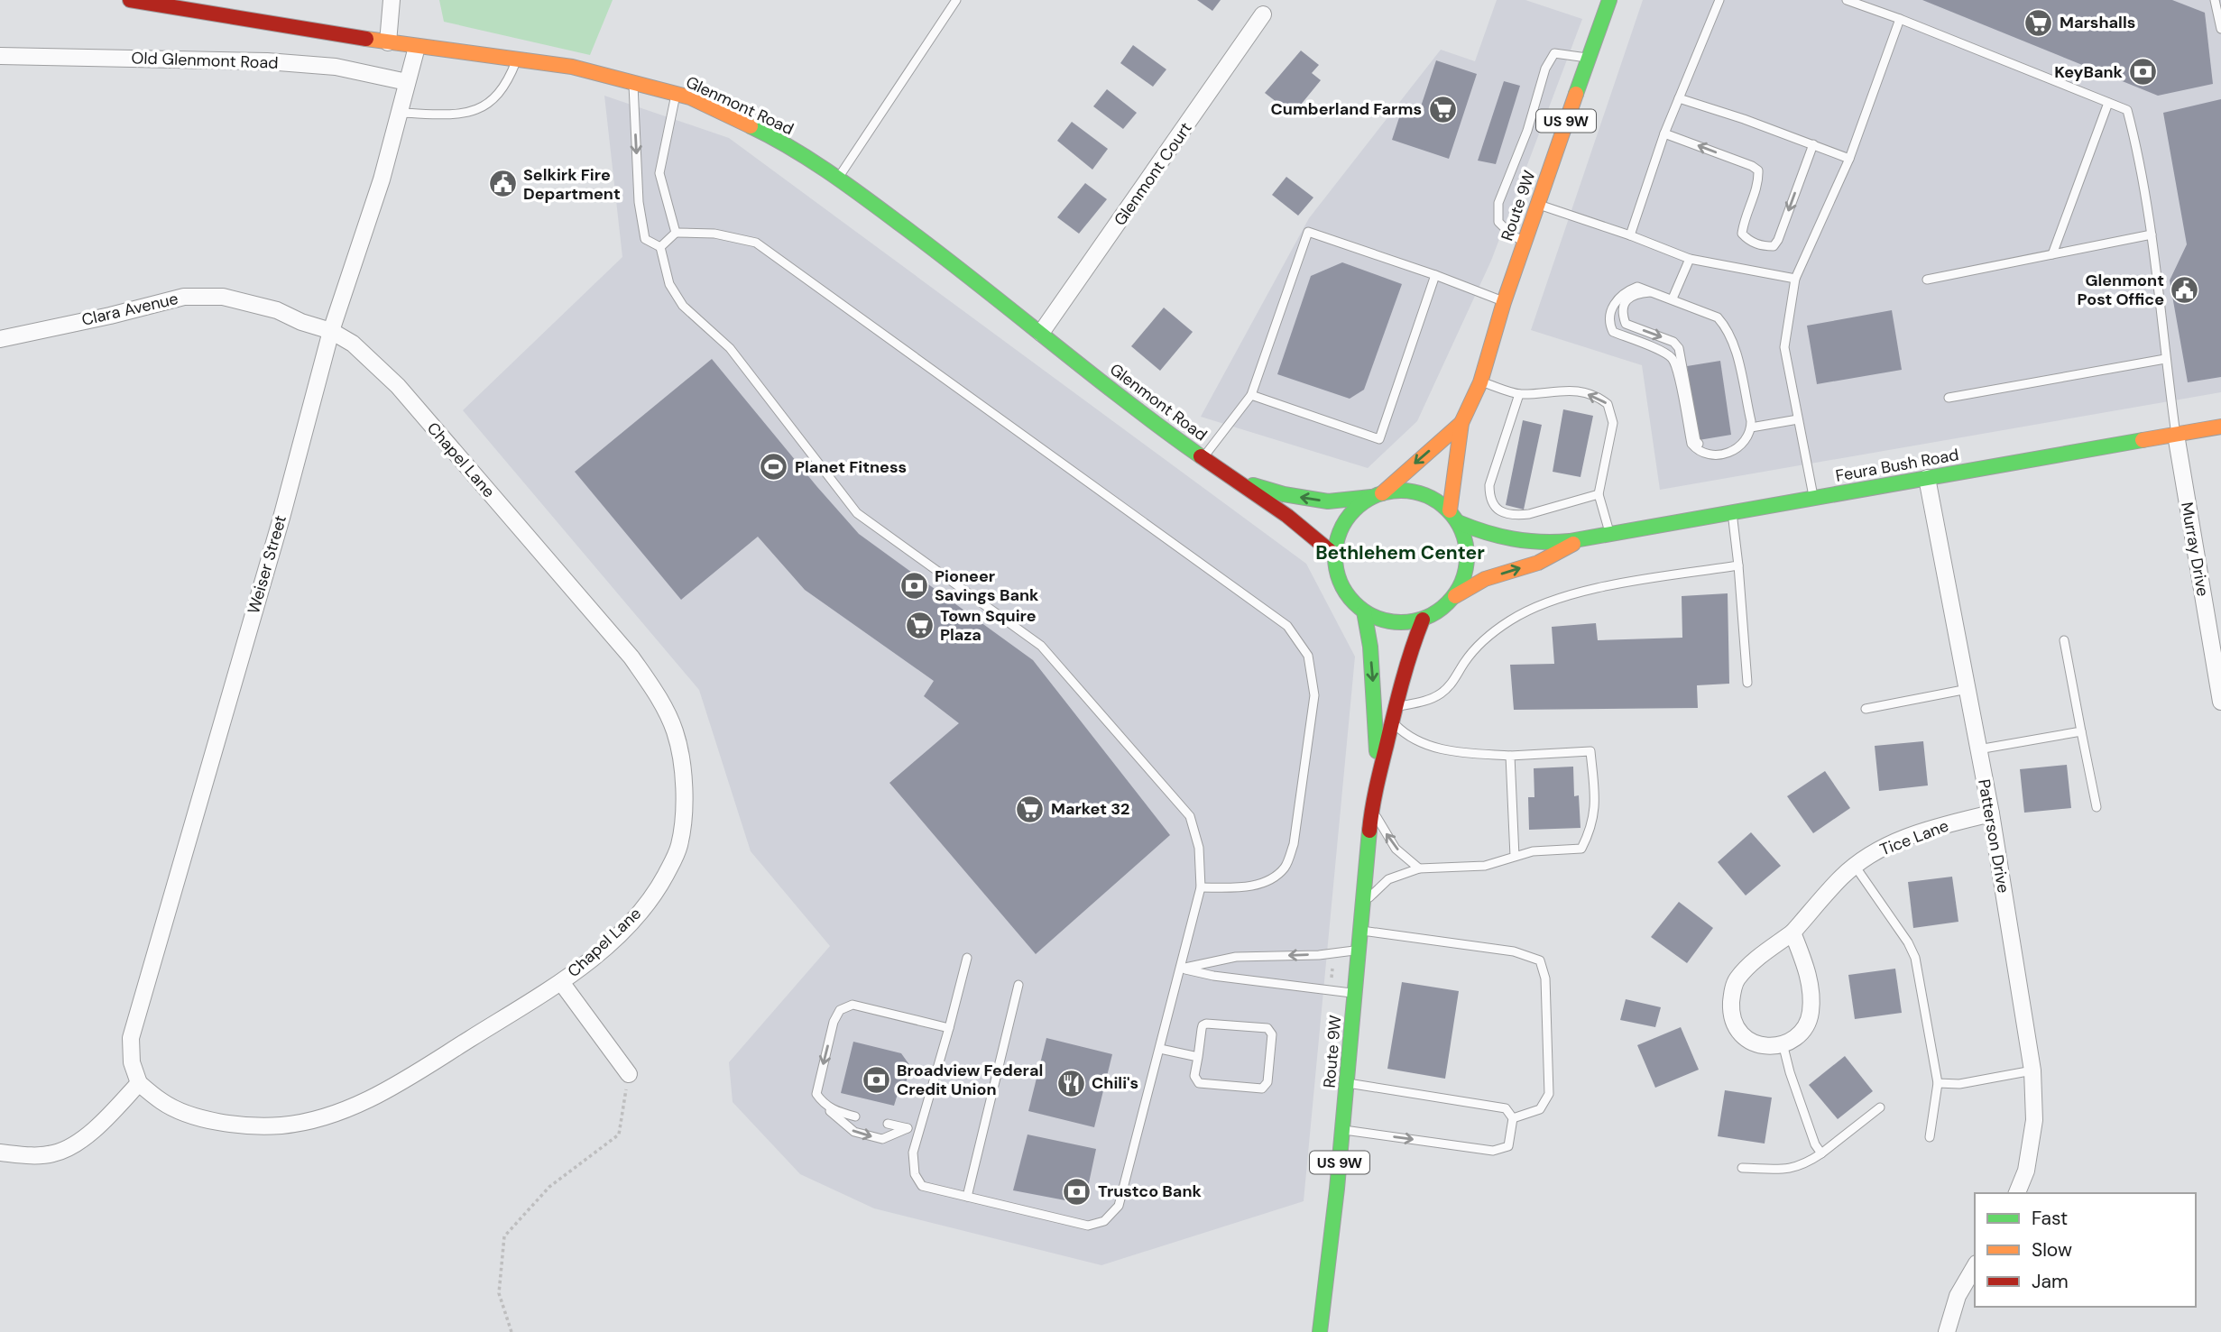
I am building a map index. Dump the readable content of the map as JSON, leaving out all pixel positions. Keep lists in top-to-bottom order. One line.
{"streets":{"main road":["Glenmont Road","US 9W","Route 9W","Feura Bush Road"],"street":["Old Glenmont Road","Glenmont Court","Clara Avenue","Chapel Lane","Murray Drive","Weiser Street","Patterson Drive","Tice Lane"]},"crossings":[["Old Glenmont Road","Weiser Street"],["Glenmont Road","Glenmont Court"],["Glenmont Road","Route 9W"],["Glenmont Road","Feura Bush Road"],["Glenmont Road","Weiser Street"],["Route 9W","Feura Bush Road"],["Clara Avenue","Chapel Lane"],["Clara Avenue","Weiser Street"],["Chapel Lane","Weiser Street"],["Feura Bush Road","Murray Drive"],["Feura Bush Road","Patterson Drive"],["Patterson Drive","Tice Lane"]],"districts":["Bethlehem Center"],"places":{"supermarket":["Marshalls","Cumberland Farms","Town Squire Plaza","Market 32"],"bank":["KeyBank","Pioneer Savings Bank","Broadview Federal Credit Union","Trustco Bank"],"public building":["Selkirk Fire Department","Glenmont Post Office"],"sports":["Planet Fitness"],"restaurant":["Chili's"]},"legend":["Fast","Slow","Jam"]}
